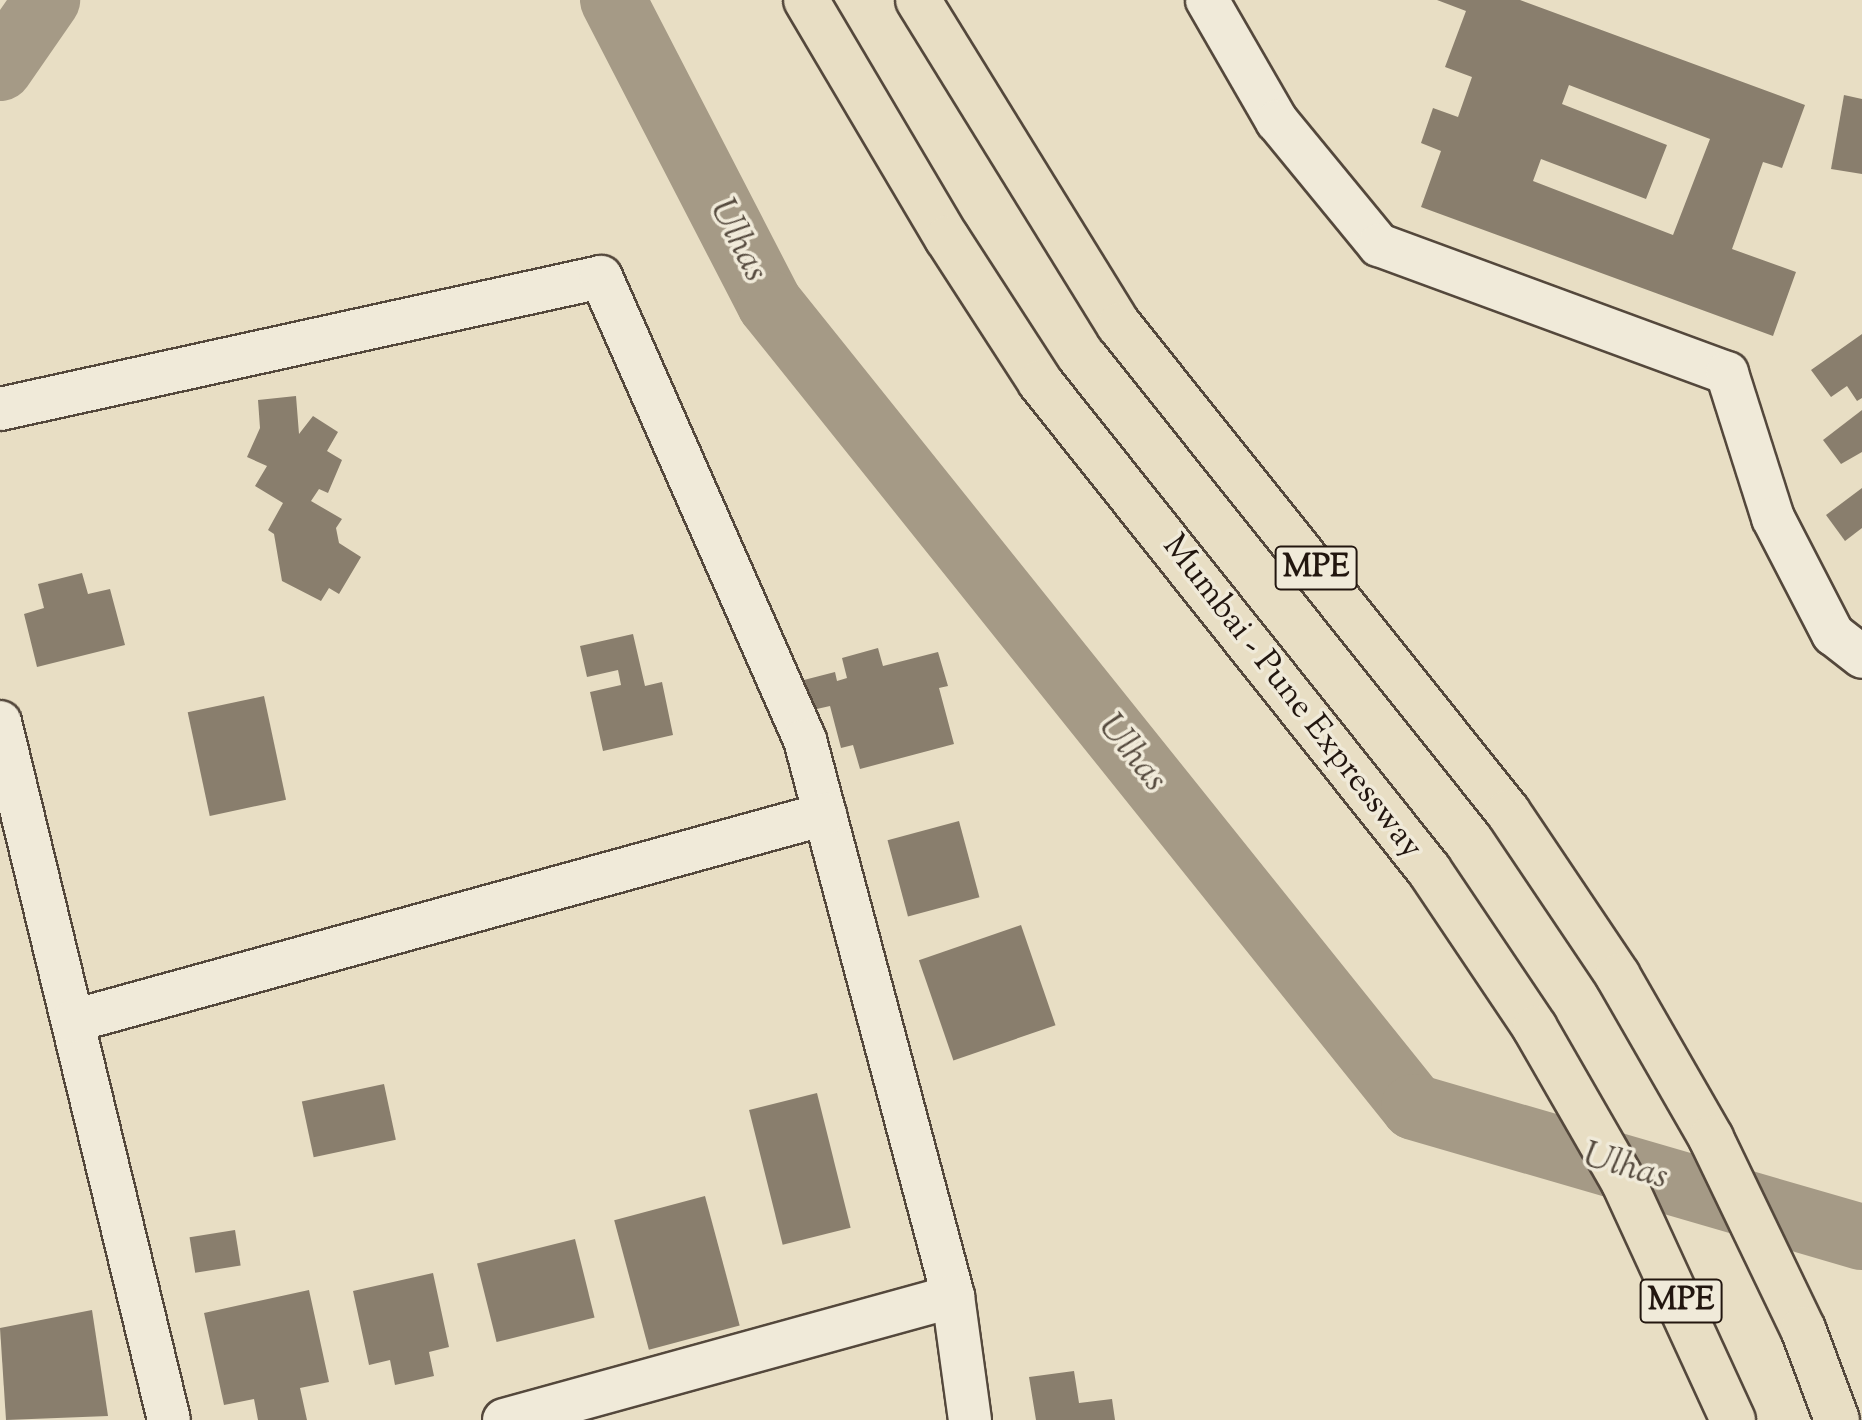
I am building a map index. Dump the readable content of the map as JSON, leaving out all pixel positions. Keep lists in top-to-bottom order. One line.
{"streets":{"highway":["MPE","Mumbai - Pune Expressway"]},"water":["Ulhas"]}
